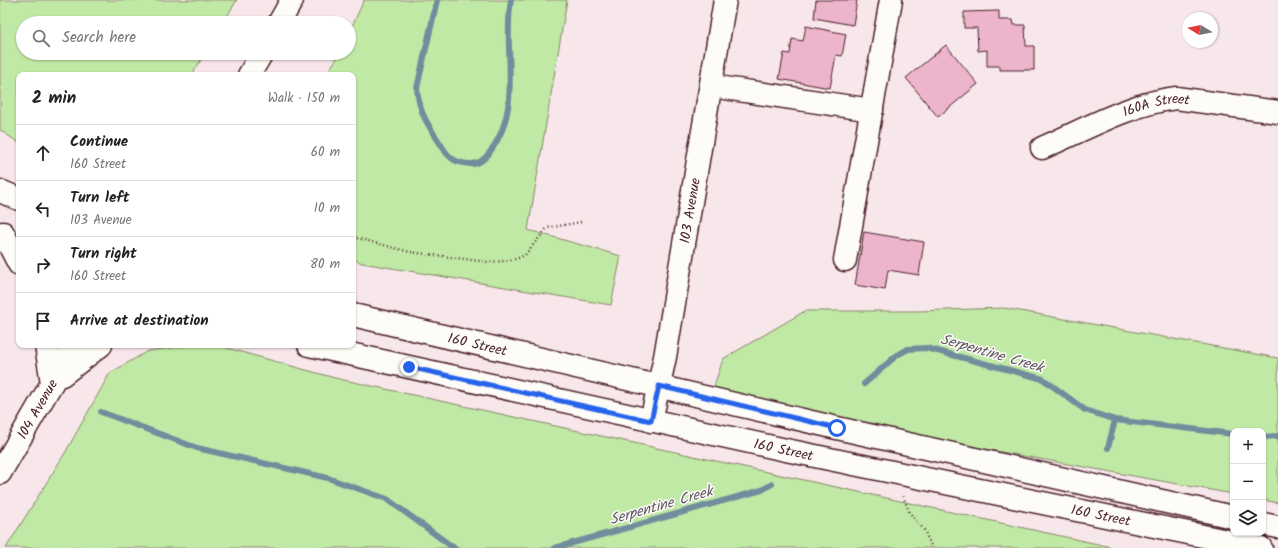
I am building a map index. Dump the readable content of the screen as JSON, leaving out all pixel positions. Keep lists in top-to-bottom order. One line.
{"streets":{"main road":["160A Street","103 Avenue","160 Street","104 Avenue"]},"crossings":[["103 Avenue","160 Street"]],"water":["Serpentine Creek"],"north":"left","page":{"search":"Search here","heading":["2 min","Walk · 150 m"],"list":[["Continue","160 Street","60 m"],["Turn left","103 Avenue","10 m"],["Turn right","160 Street","80 m"],"Arrive at destination"],"map_buttons":["+","−"]}}
